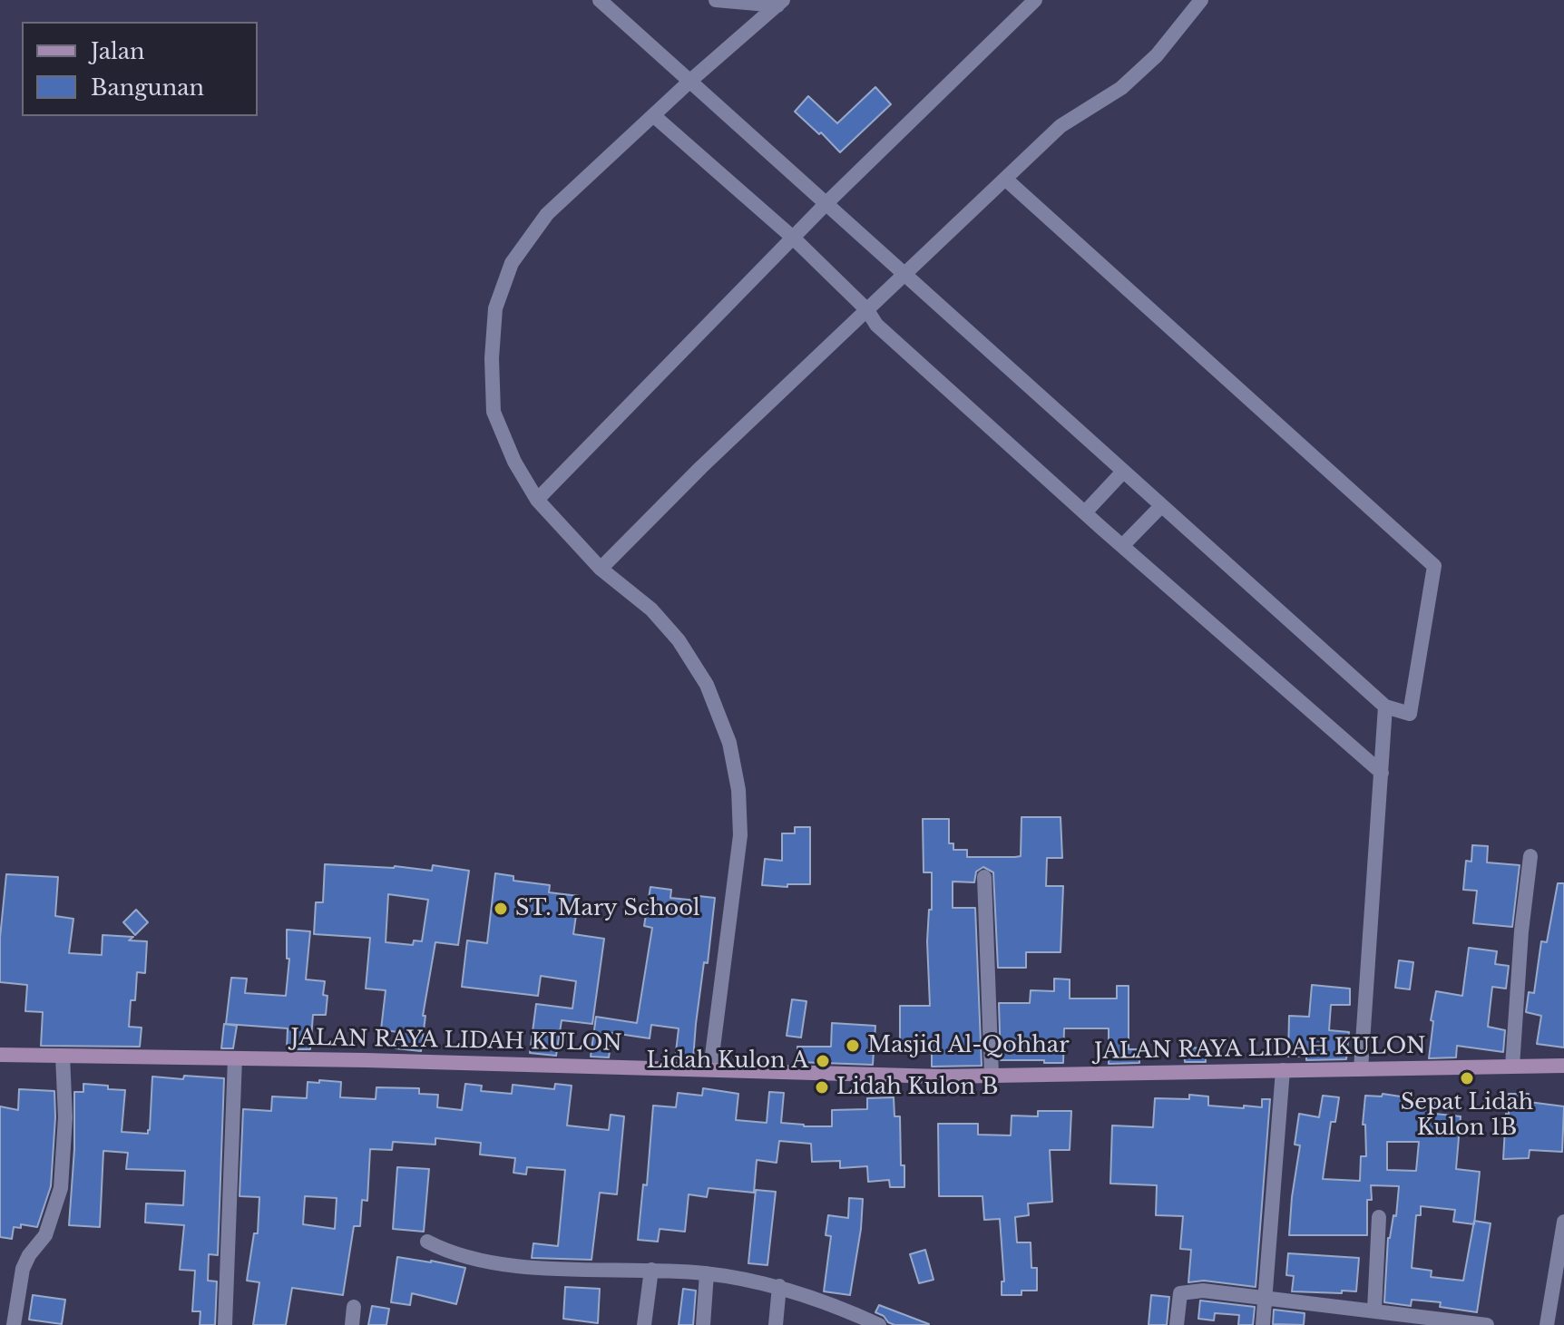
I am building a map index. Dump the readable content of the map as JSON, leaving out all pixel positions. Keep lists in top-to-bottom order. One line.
{"streets":{"main road":["JALAN RAYA LIDAH KULON"]},"places":["ST. Mary School","Masjid Al-Qohhar","Lidah Kulon A","Sepat Lidah Kulon 1B","Lidah Kulon B"],"legend":["Jalan","Bangunan"]}
